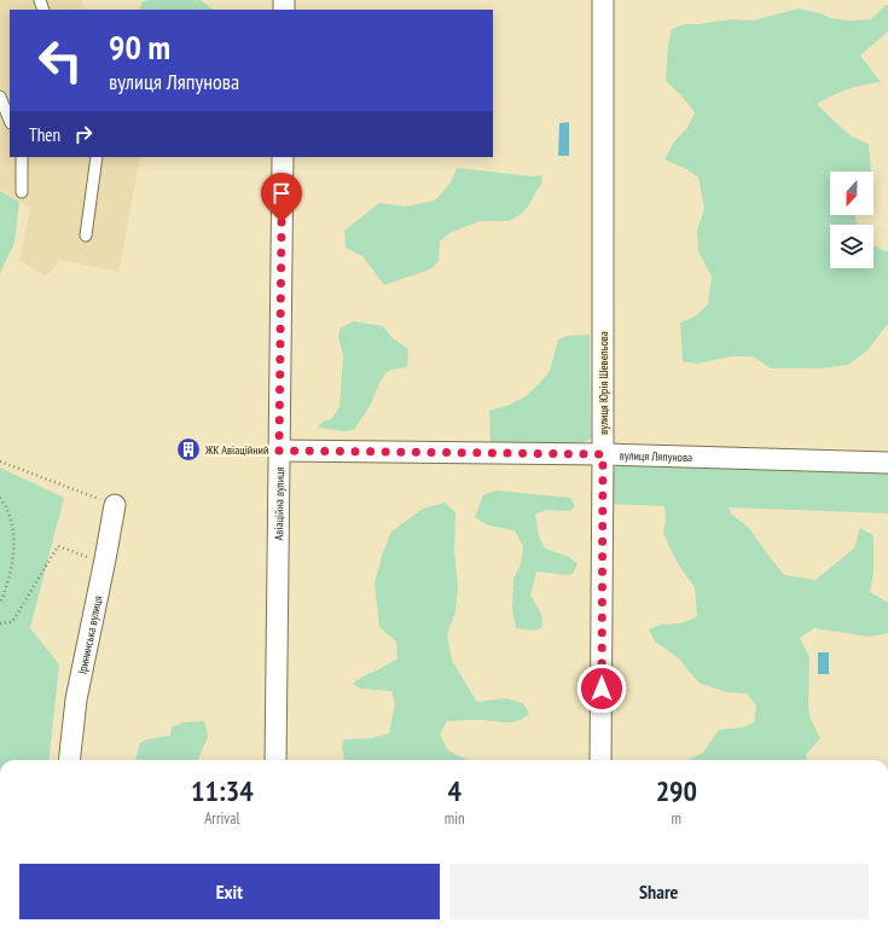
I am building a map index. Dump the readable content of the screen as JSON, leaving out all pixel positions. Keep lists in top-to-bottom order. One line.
{"streets":{"street":["вулиця Юрія Шевельова","вулиця Ляпунова","Авіаційна вулиця","Ірининська вулиця"]},"crossings":[["вулиця Юрія Шевельова","вулиця Ляпунова"],["вулиця Ляпунова","Авіаційна вулиця"]],"places":{"building":["ЖК Авіаційний"]},"north":"bottom","page":{"turn":["90 m","вулиця Ляпунова"],"then":"Then","eta":["11:34","Arrival","4","min","290","m"],"buttons":["Exit","Share"]}}
